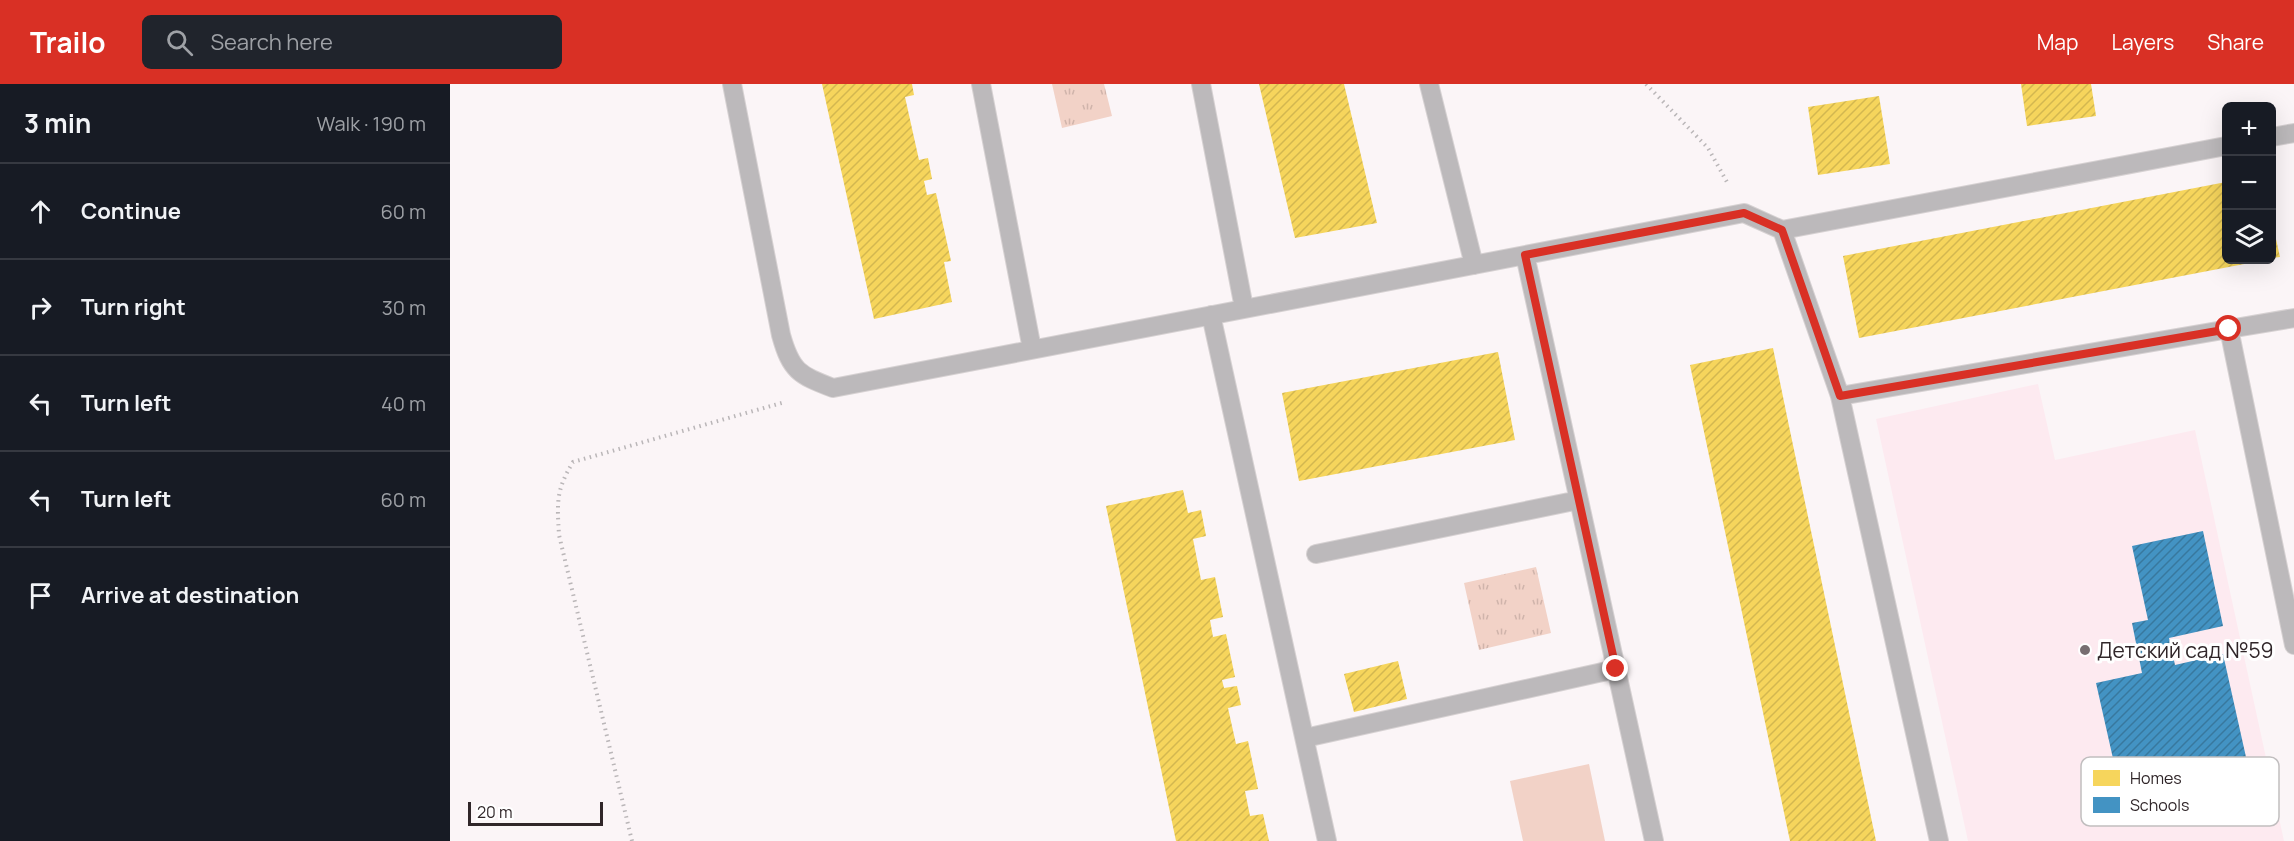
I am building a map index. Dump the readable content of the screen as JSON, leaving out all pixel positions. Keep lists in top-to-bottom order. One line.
{"places":["Детский сад №59"],"legend":["Homes","Schools"],"scale_bar":"20 m","page":{"header":"Trailo","search":"Search here","nav":["Map","Layers","Share"],"heading":["3 min","Walk · 190 m"],"map_buttons":["+","−"],"list":[["Continue","60 m"],["Turn right","30 m"],["Turn left","40 m"],["Turn left","60 m"],"Arrive at destination"],"scale":"20 m"}}
